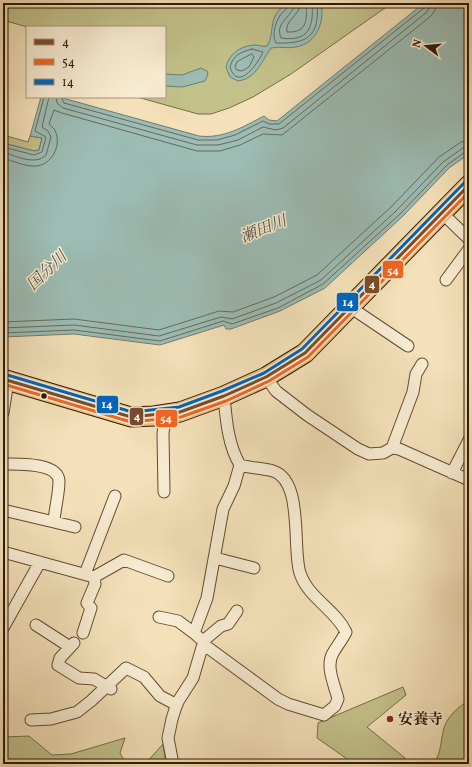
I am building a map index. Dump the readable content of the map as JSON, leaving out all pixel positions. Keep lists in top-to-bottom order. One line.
{"water":["瀬田川","国分川"],"places":["安養寺"],"lines":["transit line 14","transit line 4","transit line 54"],"legend":["4","54","14"],"north":"left"}
